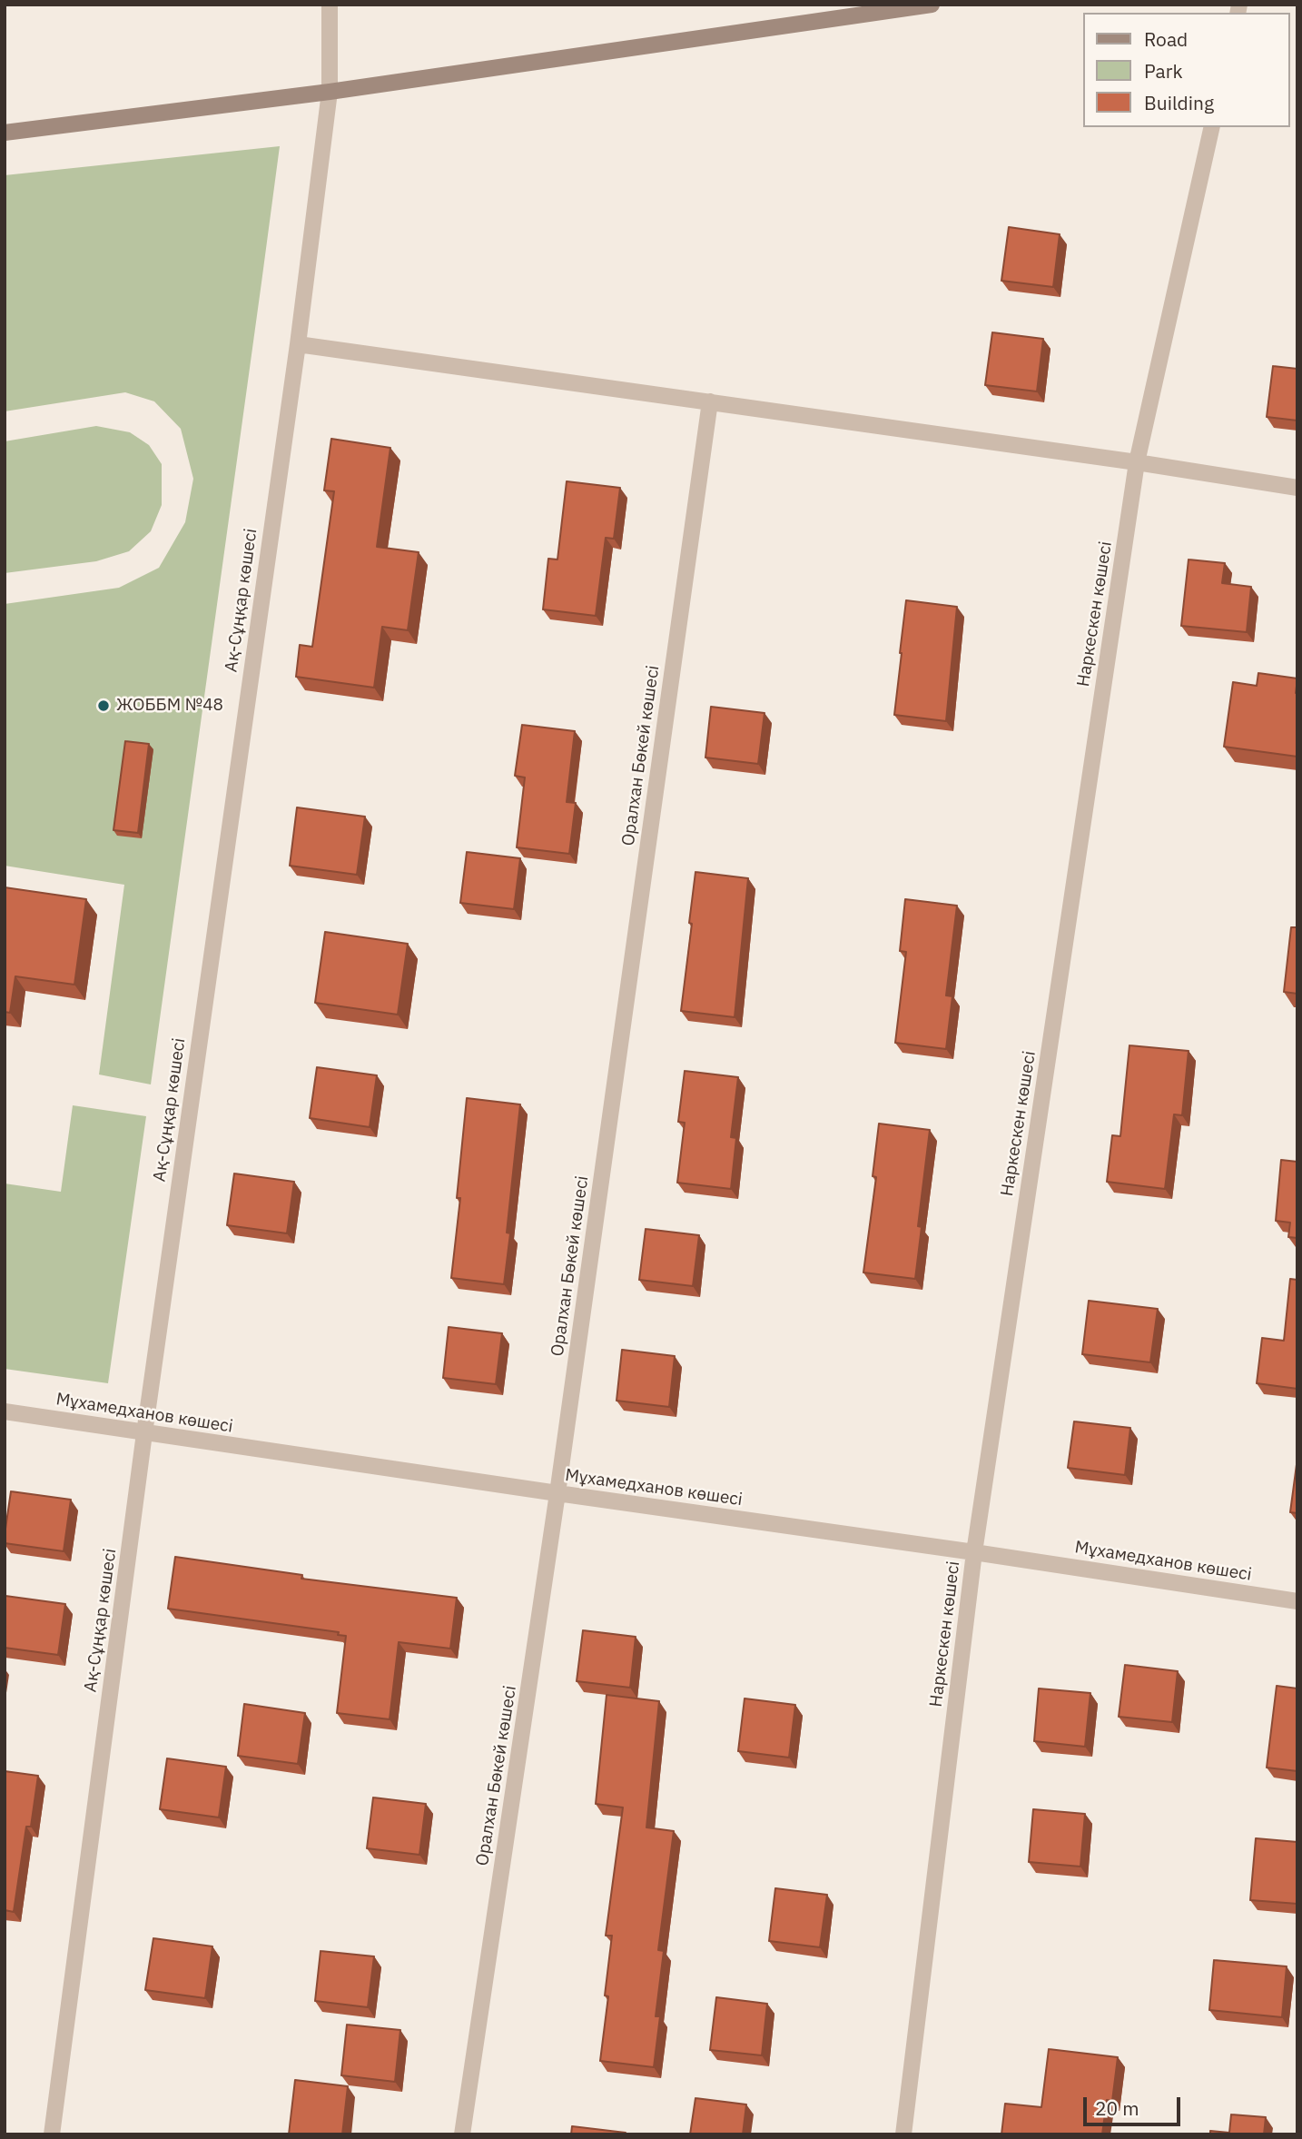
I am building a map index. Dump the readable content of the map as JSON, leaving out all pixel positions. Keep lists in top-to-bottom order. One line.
{"streets":{"street":["Ақ-Сұңқар көшесі","Наркескен көшесі","Оралхан Бөкей көшесі","Мұхамедханов көшесі"]},"crossings":[["Ақ-Сұңқар көшесі","Мұхамедханов көшесі"],["Наркескен көшесі","Мұхамедханов көшесі"],["Оралхан Бөкей көшесі","Мұхамедханов көшесі"]],"places":["ЖОББМ №48"],"legend":["Road","Park","Building"],"scale_bar":"20 m"}
